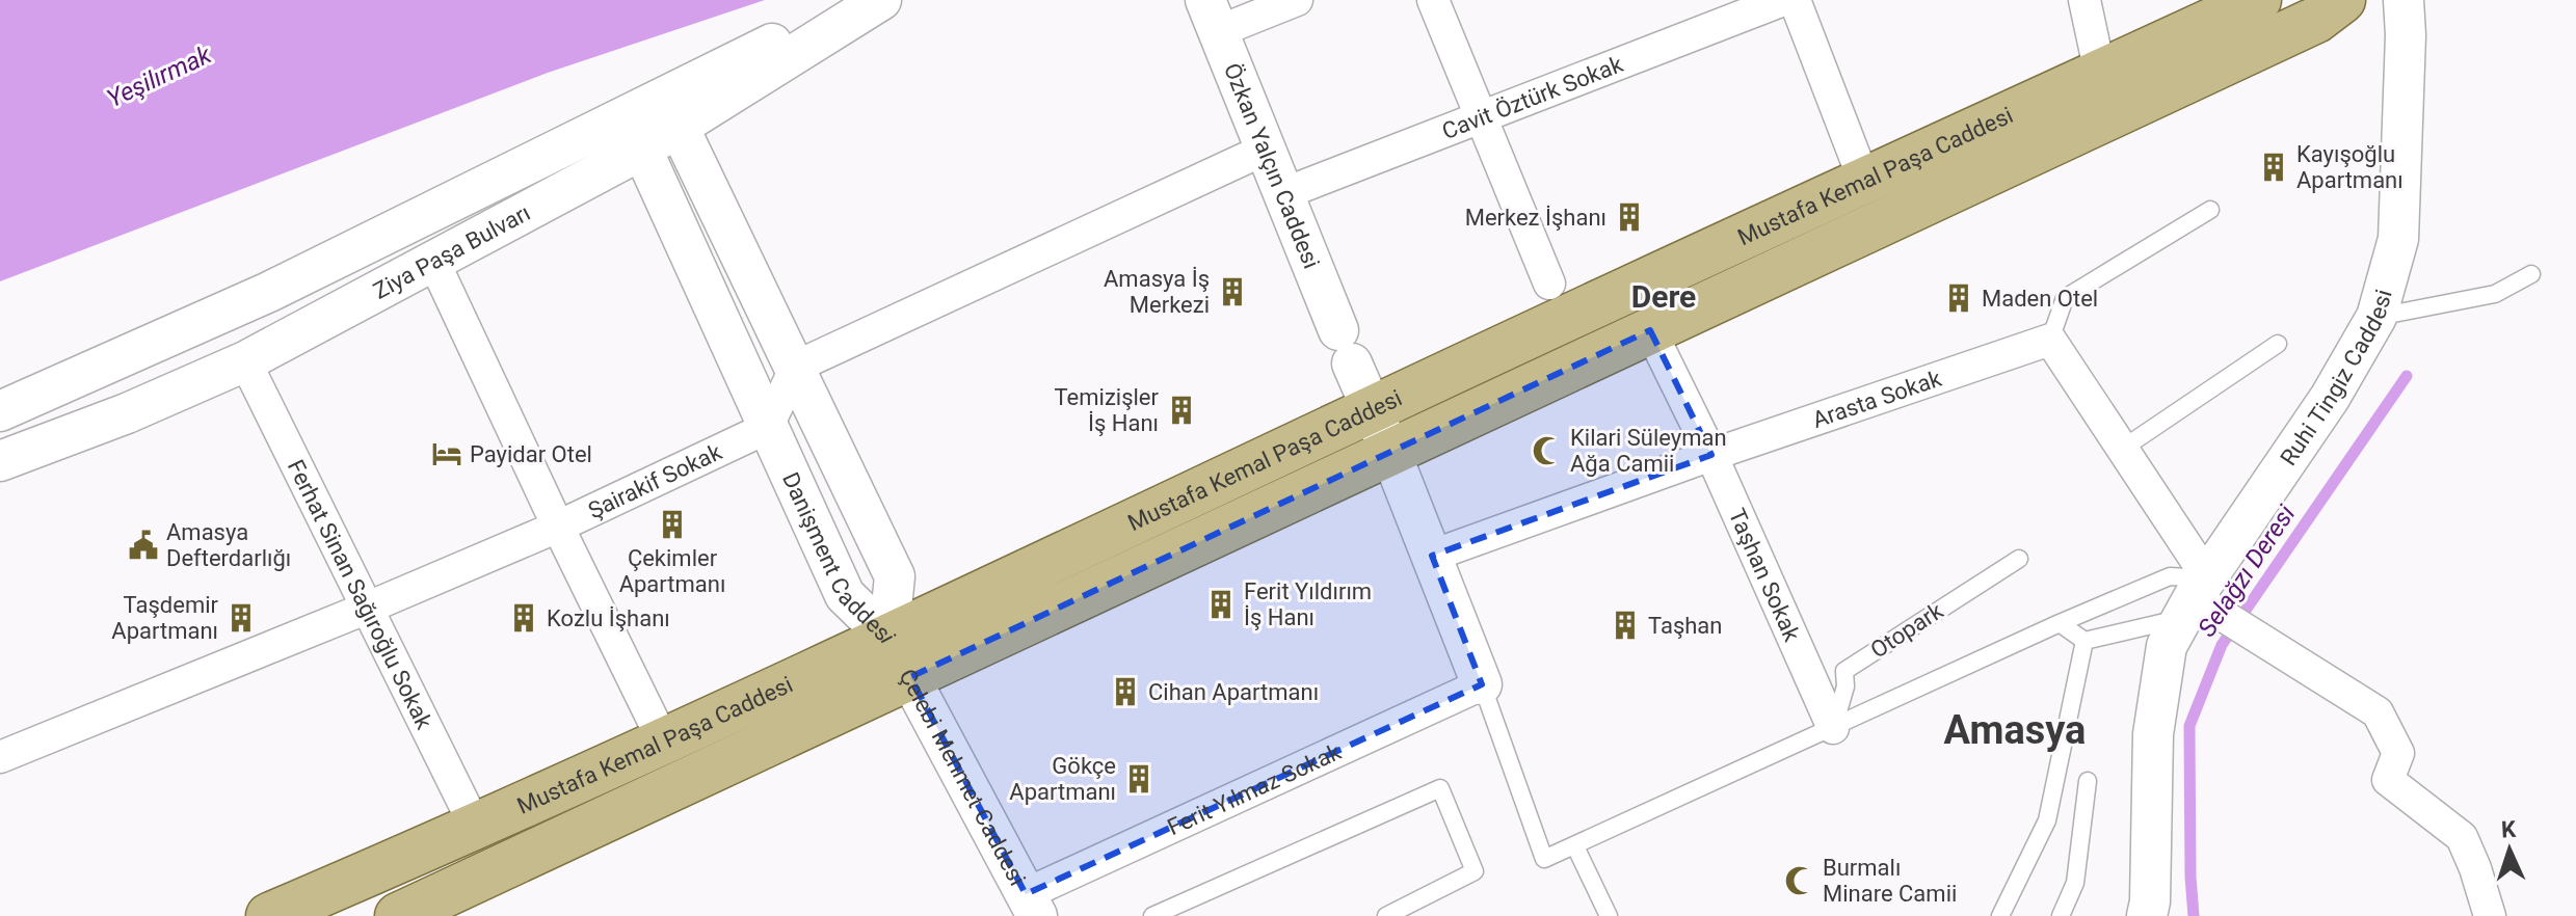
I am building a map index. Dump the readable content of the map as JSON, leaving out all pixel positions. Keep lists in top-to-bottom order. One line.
{"streets":{"main road":["Mustafa Kemal Paşa Caddesi"],"street":["Cavit Öztürk Sokak","Özkan Yalçın Caddesi","Ziya Paşa Bulvarı","Ruhi Tingiz Caddesi","Arasta Sokak","Şairakif Sokak","Danişment Caddesi","Taşhan Sokak","Ferhat Sinan Sağıroğlu Sokak","Çelebi Mehmet Caddesi","Ferit Yılmaz Sokak"],"lane":["Otopark"]},"crossings":[["Cavit Öztürk Sokak","Özkan Yalçın Caddesi"],["Özkan Yalçın Caddesi","Mustafa Kemal Paşa Caddesi"],["Özkan Yalçın Caddesi","Arasta Sokak"],["Özkan Yalçın Caddesi","Ferit Yılmaz Sokak"],["Mustafa Kemal Paşa Caddesi","Danişment Caddesi"],["Mustafa Kemal Paşa Caddesi","Taşhan Sokak"],["Mustafa Kemal Paşa Caddesi","Ferhat Sinan Sağıroğlu Sokak"],["Mustafa Kemal Paşa Caddesi","Çelebi Mehmet Caddesi"],["Ziya Paşa Bulvarı","Danişment Caddesi"],["Ziya Paşa Bulvarı","Ferhat Sinan Sağıroğlu Sokak"],["Arasta Sokak","Taşhan Sokak"],["Şairakif Sokak","Danişment Caddesi"],["Şairakif Sokak","Ferhat Sinan Sağıroğlu Sokak"],["Danişment Caddesi","Çelebi Mehmet Caddesi"],["Taşhan Sokak","Otopark"],["Çelebi Mehmet Caddesi","Ferit Yılmaz Sokak"]],"districts":["Dere","Amasya"],"water":["Yeşilırmak","Selağzı Deresi"],"places":{"building":["Kayışoğlu Apartmanı","Merkez İşhanı","Amasya İş Merkezi","Maden Otel","Temizişler İş Hanı","Çekimler Apartmanı","Ferit Yıldırım İş Hanı","Taşdemir Apartmanı","Kozlu İşhanı","Taşhan","Cihan Apartmanı","Gökçe Apartmanı"],"mosque":["Kilari Süleyman Ağa Camii","Burmalı Minare Camii"],"hotel":["Payidar Otel"],"public building":["Amasya Defterdarlığı"]},"north":"top"}
